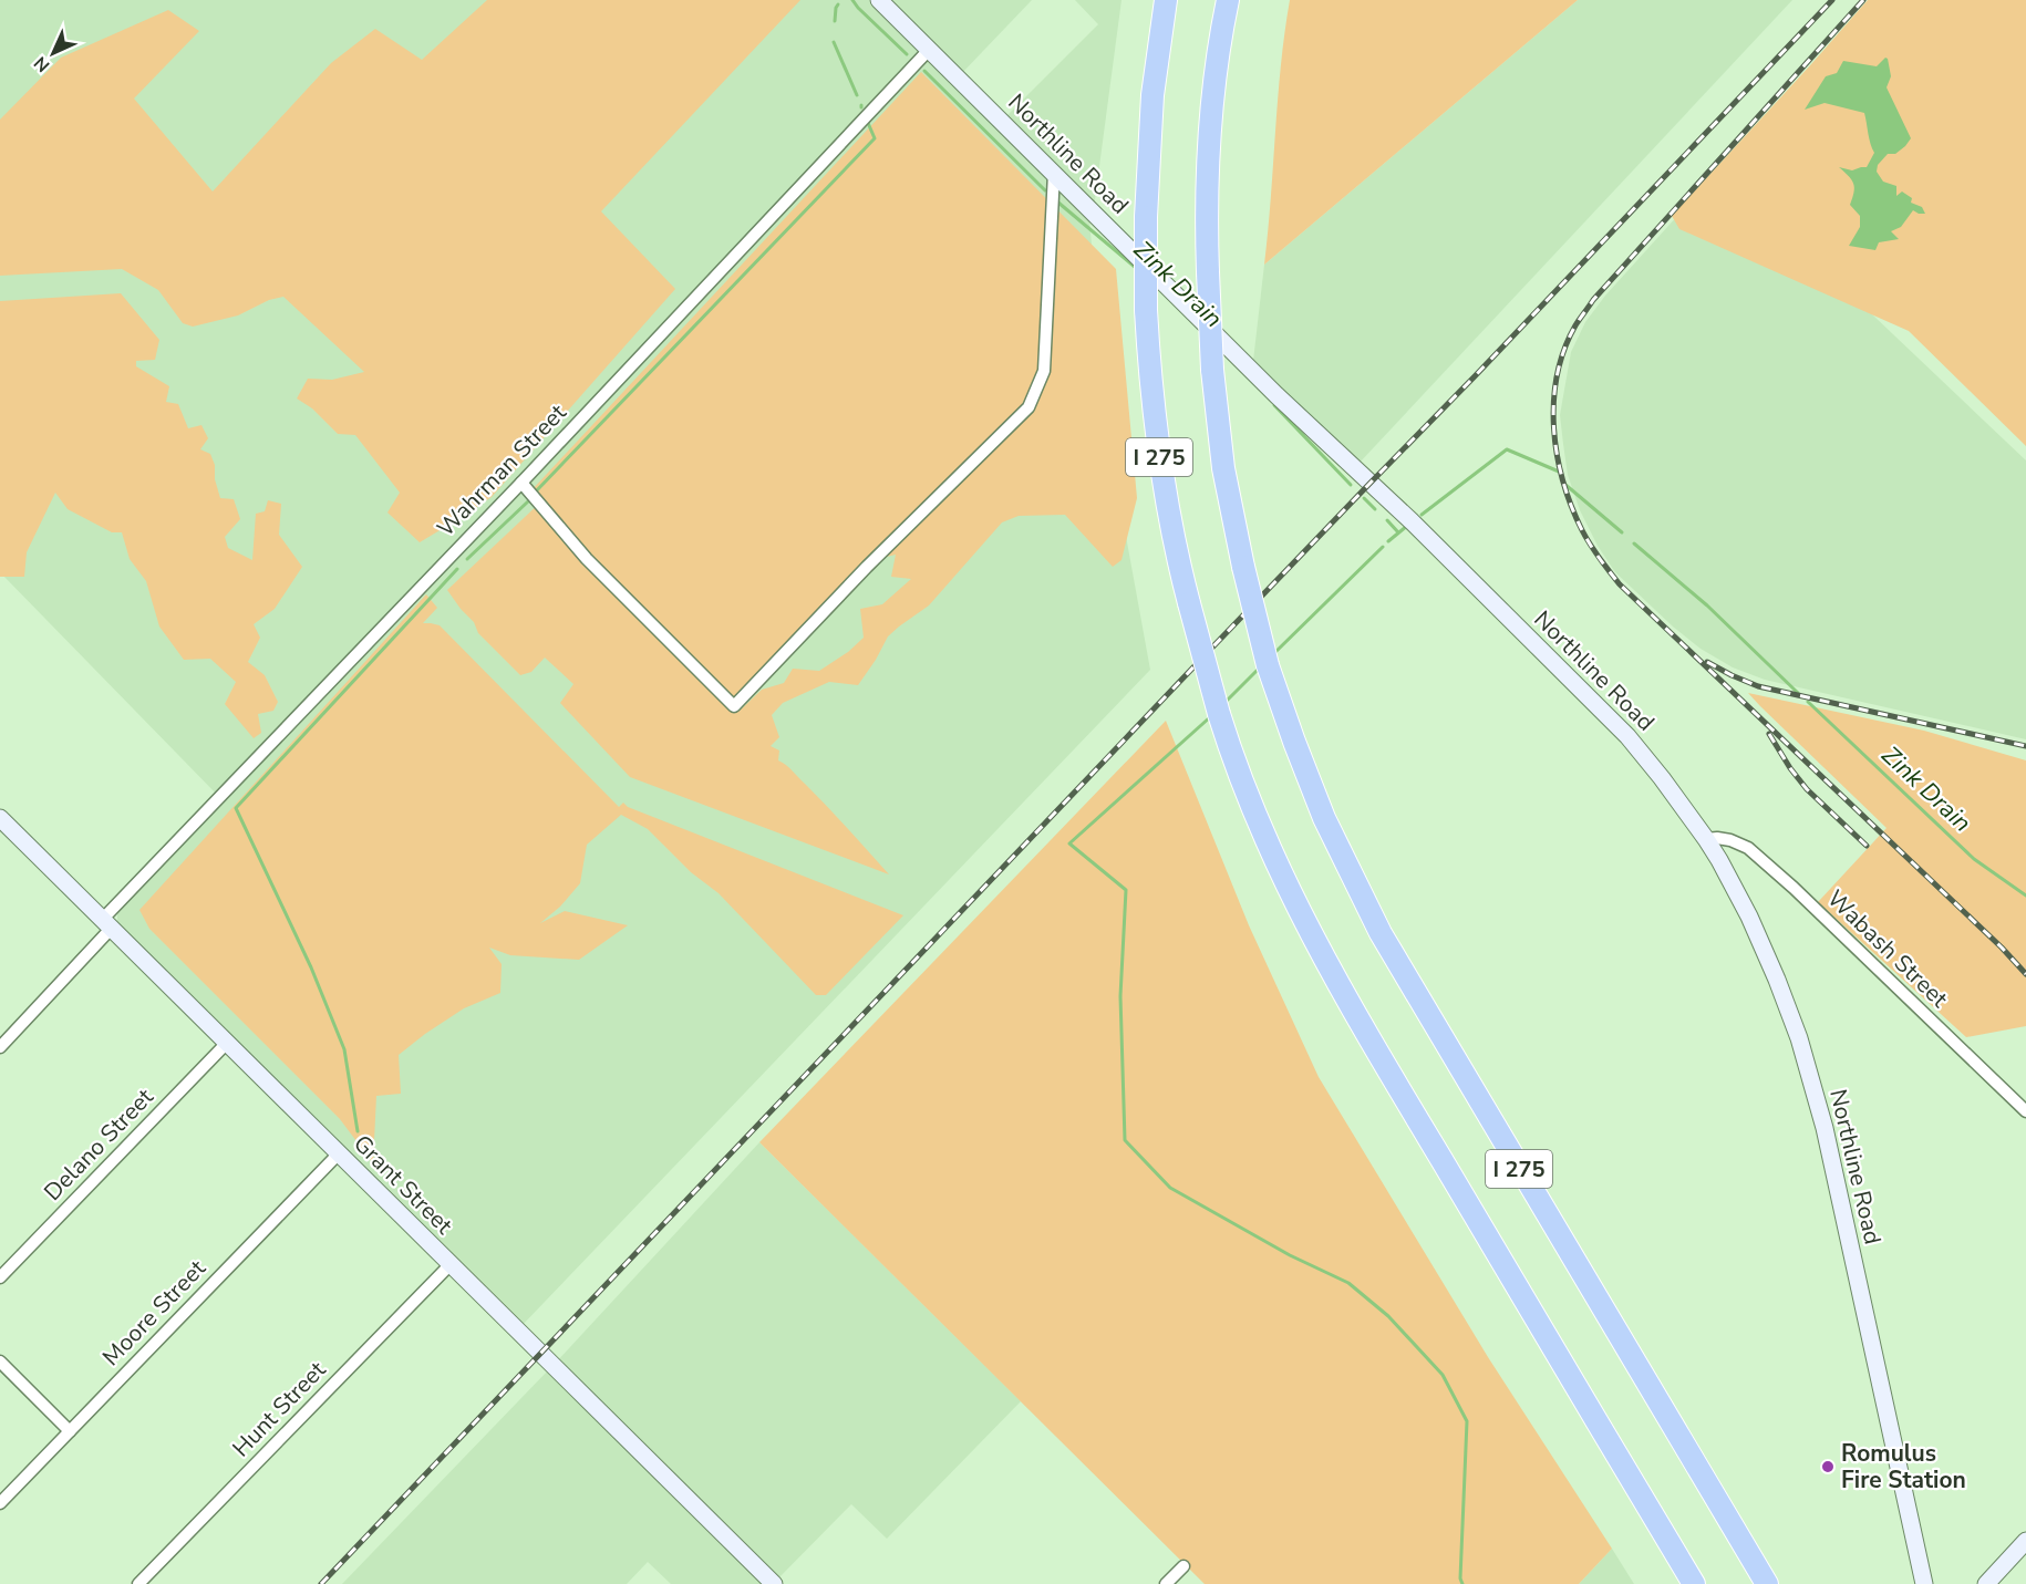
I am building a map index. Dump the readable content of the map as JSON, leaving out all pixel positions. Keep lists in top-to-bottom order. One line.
{"streets":{"highway":["I 275"],"street":["Northline Road","Wahrman Street","Wabash Street","Delano Street","Grant Street","Moore Street","Hunt Street"]},"crossings":[["Northline Road","Wahrman Street"],["Northline Road","Wabash Street"],["Wahrman Street","Grant Street"],["Delano Street","Grant Street"],["Grant Street","Moore Street"],["Grant Street","Hunt Street"]],"water":["Zink Drain"],"places":["Romulus Fire Station"],"north":"bottom left"}
